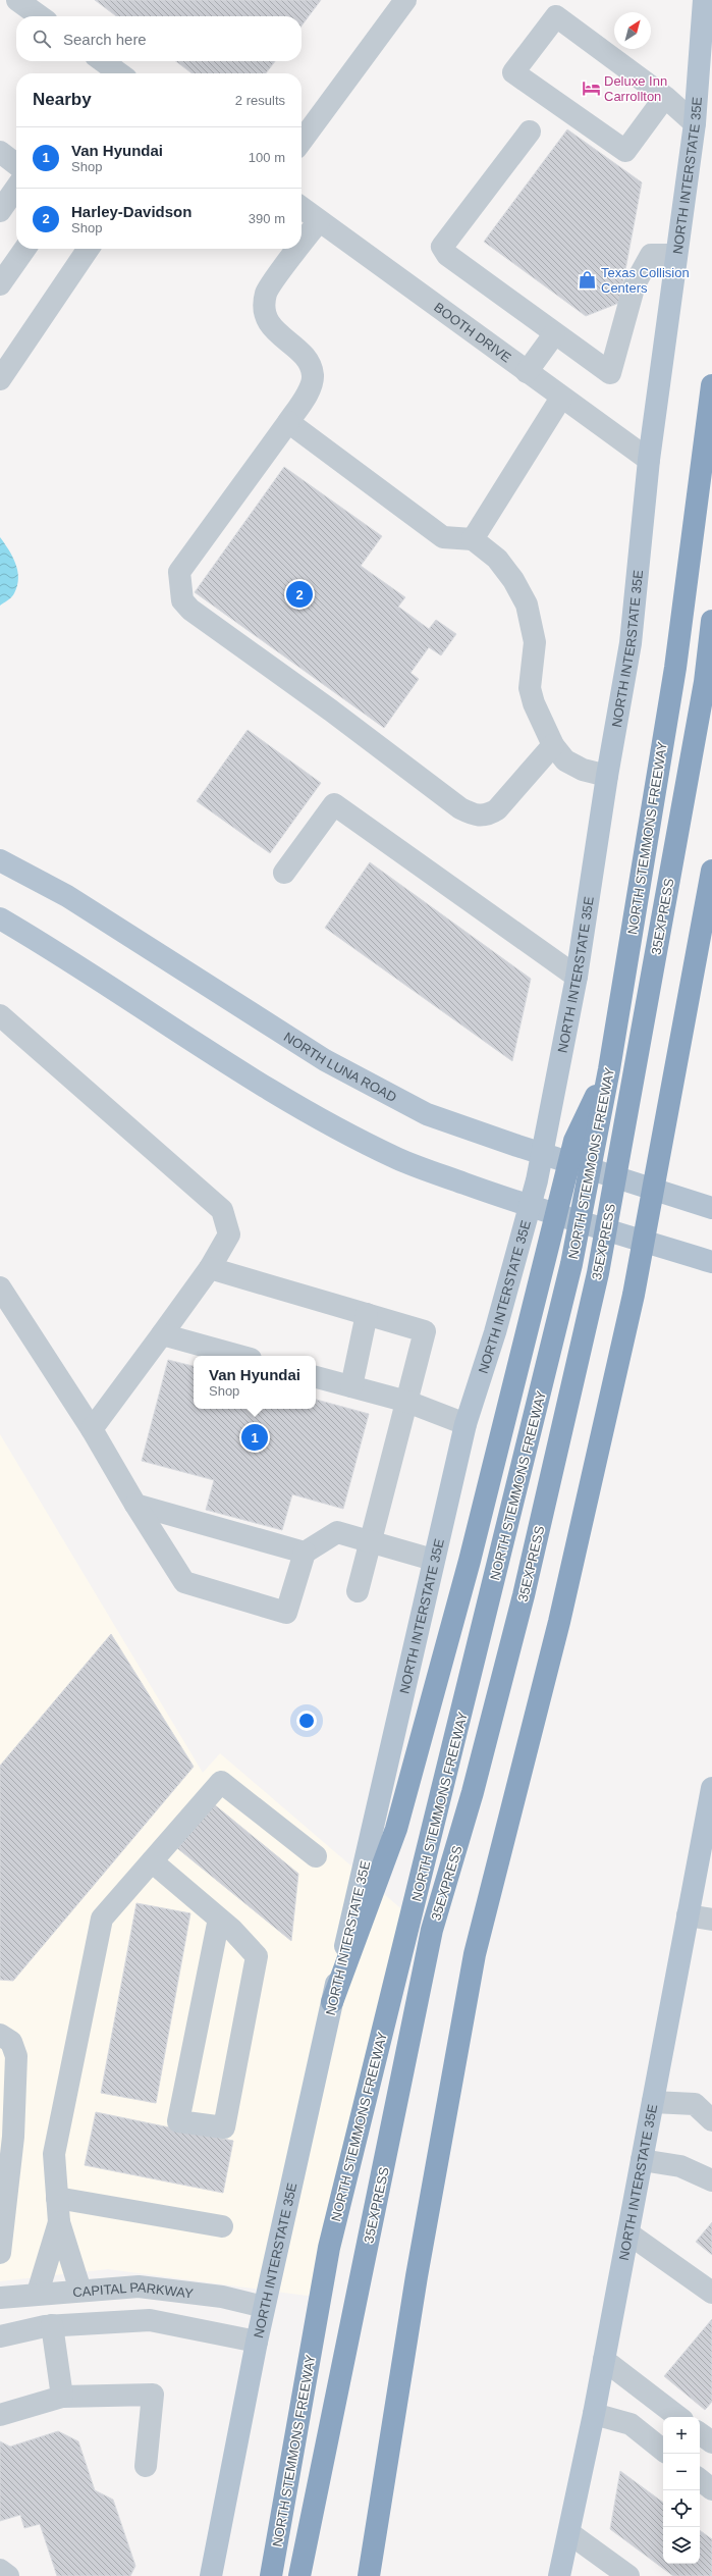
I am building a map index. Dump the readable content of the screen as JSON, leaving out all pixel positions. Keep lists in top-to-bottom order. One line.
{"streets":{"highway":["NORTH STEMMONS FREEWAY","35EXPRESS"],"main road":["NORTH INTERSTATE 35E","NORTH LUNA ROAD"],"street":["BOOTH DRIVE","CAPITAL PARKWAY"]},"crossings":[["NORTH INTERSTATE 35E","BOOTH DRIVE"],["NORTH INTERSTATE 35E","CAPITAL PARKWAY"]],"places":{"hotel":["Deluxe Inn Carrollton"],"shop":["Texas Collision Centers"]},"north":"top right","page":{"search":"Search here","heading":["Nearby","2 results"],"list":[{"mark":"1","name":"Van Hyundai","note":"Shop","value":"100 m"},{"mark":"2","name":"Harley-Davidson","note":"Shop","value":"390 m"}],"pins":["2","1"],"popup":["Van Hyundai","Shop"],"map_buttons":["+","−"]}}
